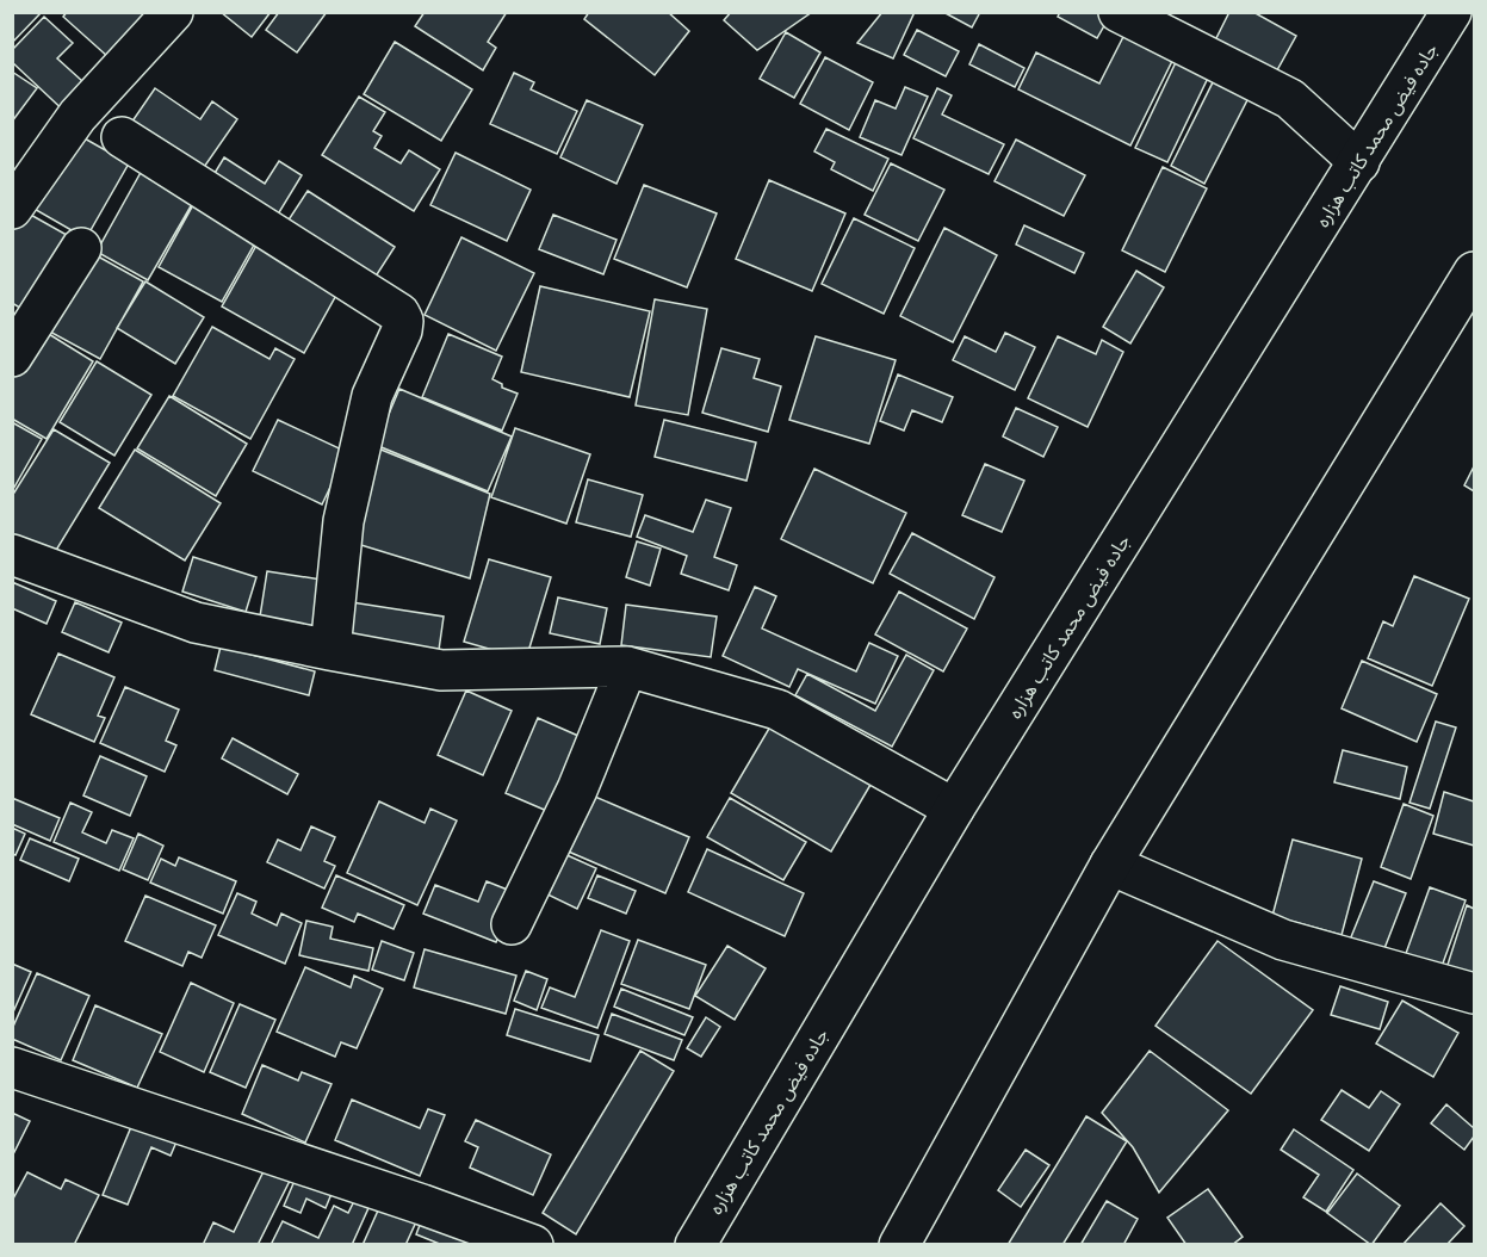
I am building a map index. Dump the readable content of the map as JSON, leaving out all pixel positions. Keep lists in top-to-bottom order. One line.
{"streets":{"street":["جاده فیض محمد کاتب هزاره"]}}
